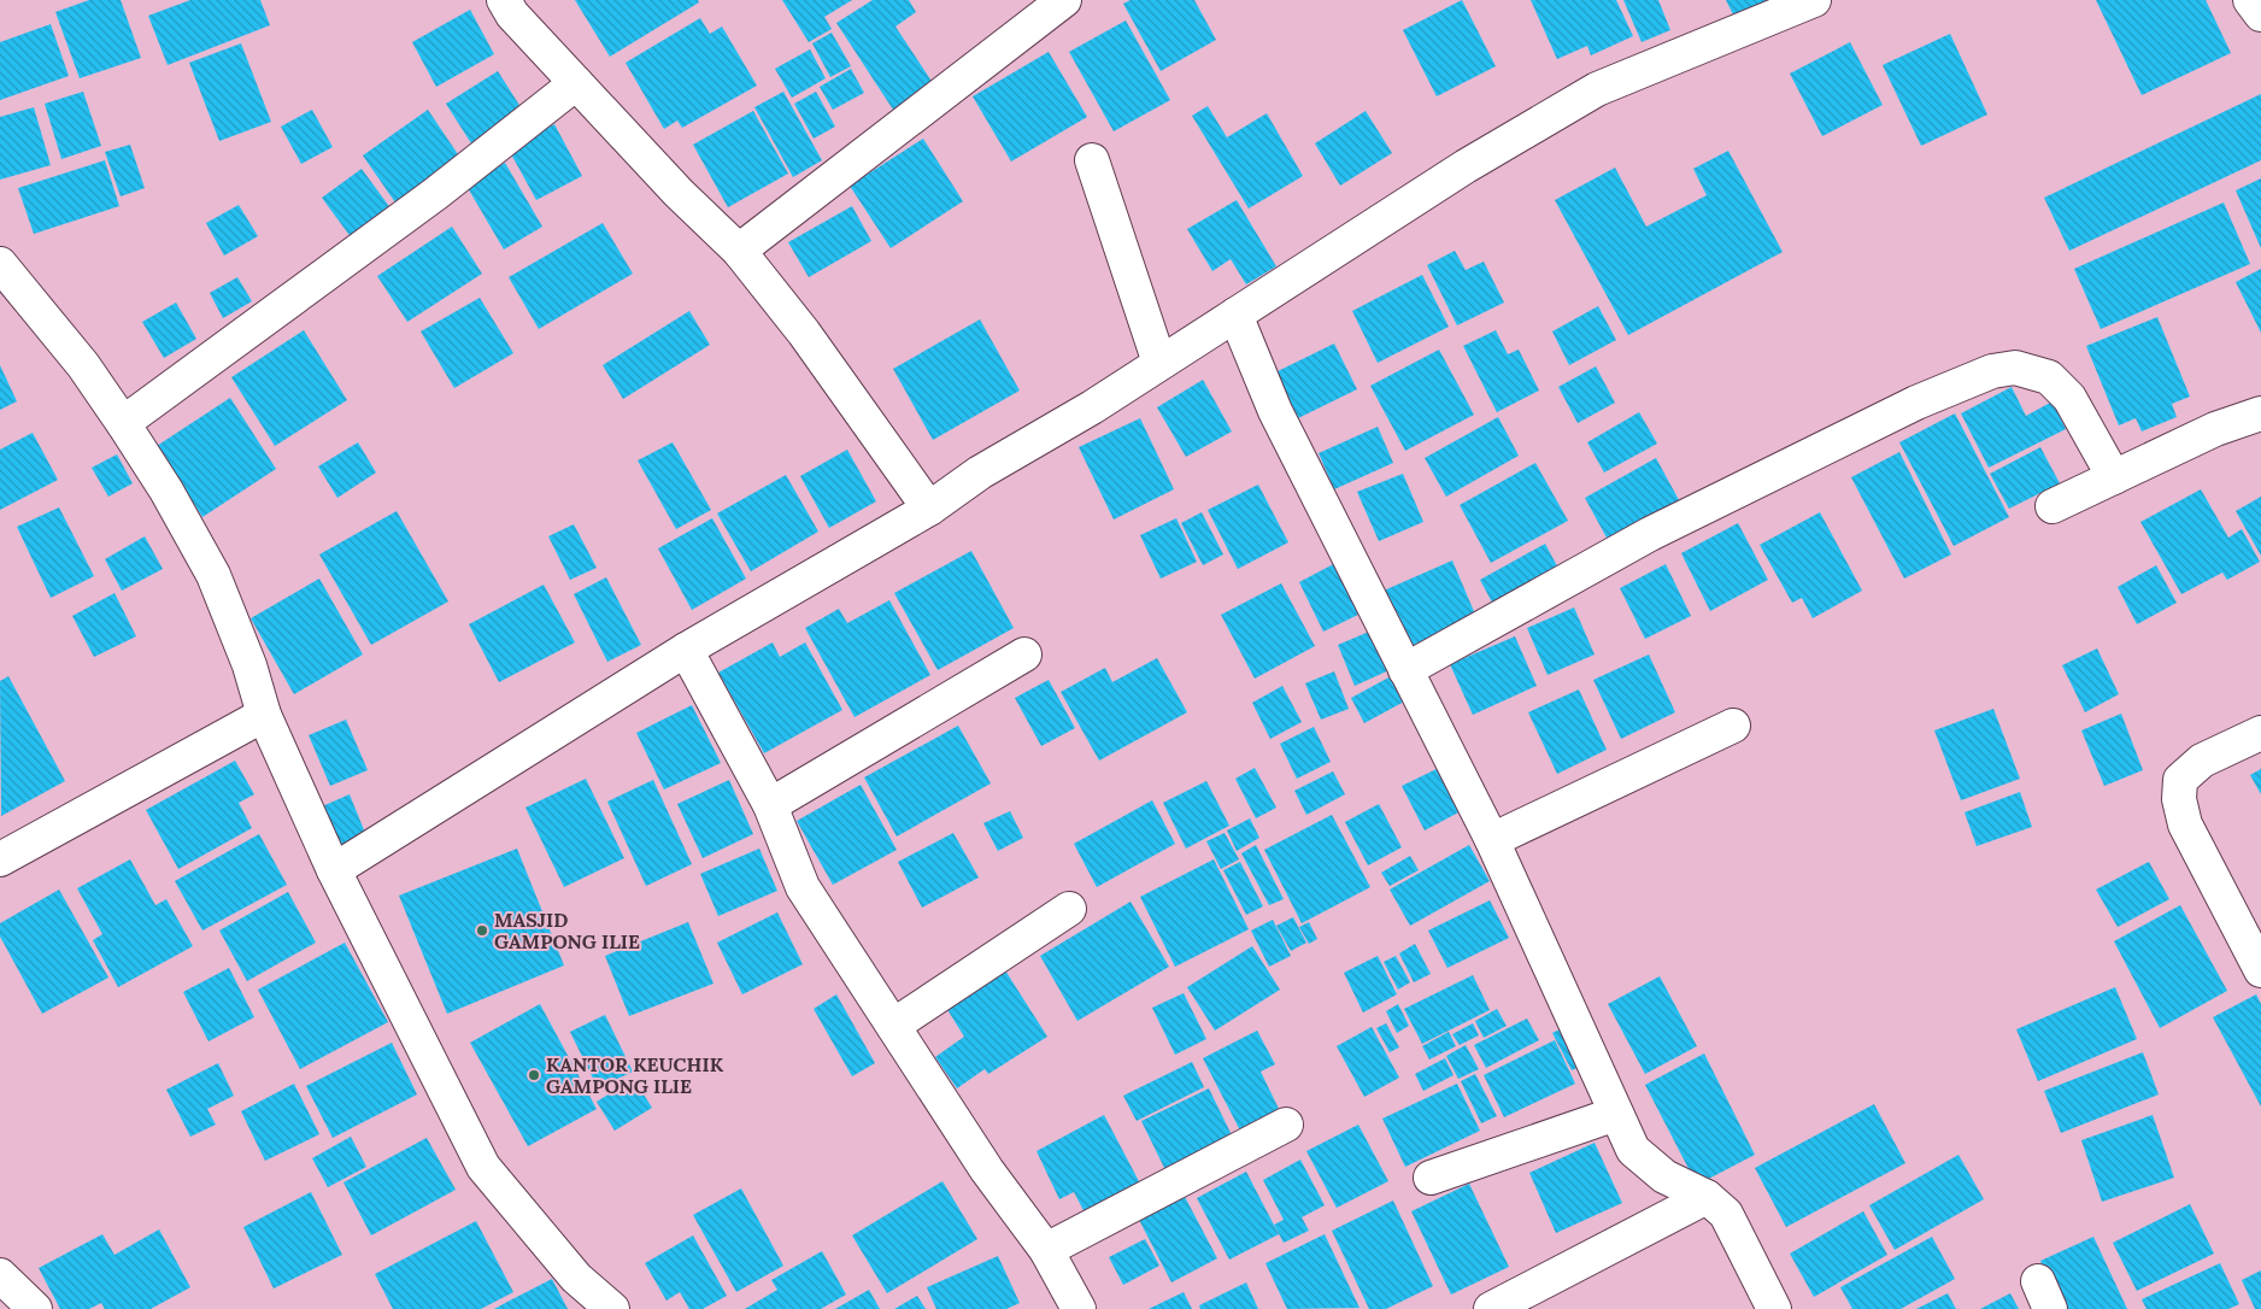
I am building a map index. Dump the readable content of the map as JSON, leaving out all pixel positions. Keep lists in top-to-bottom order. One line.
{"places":["MASJID GAMPONG ILIE","KANTOR KEUCHIK GAMPONG ILIE"]}
